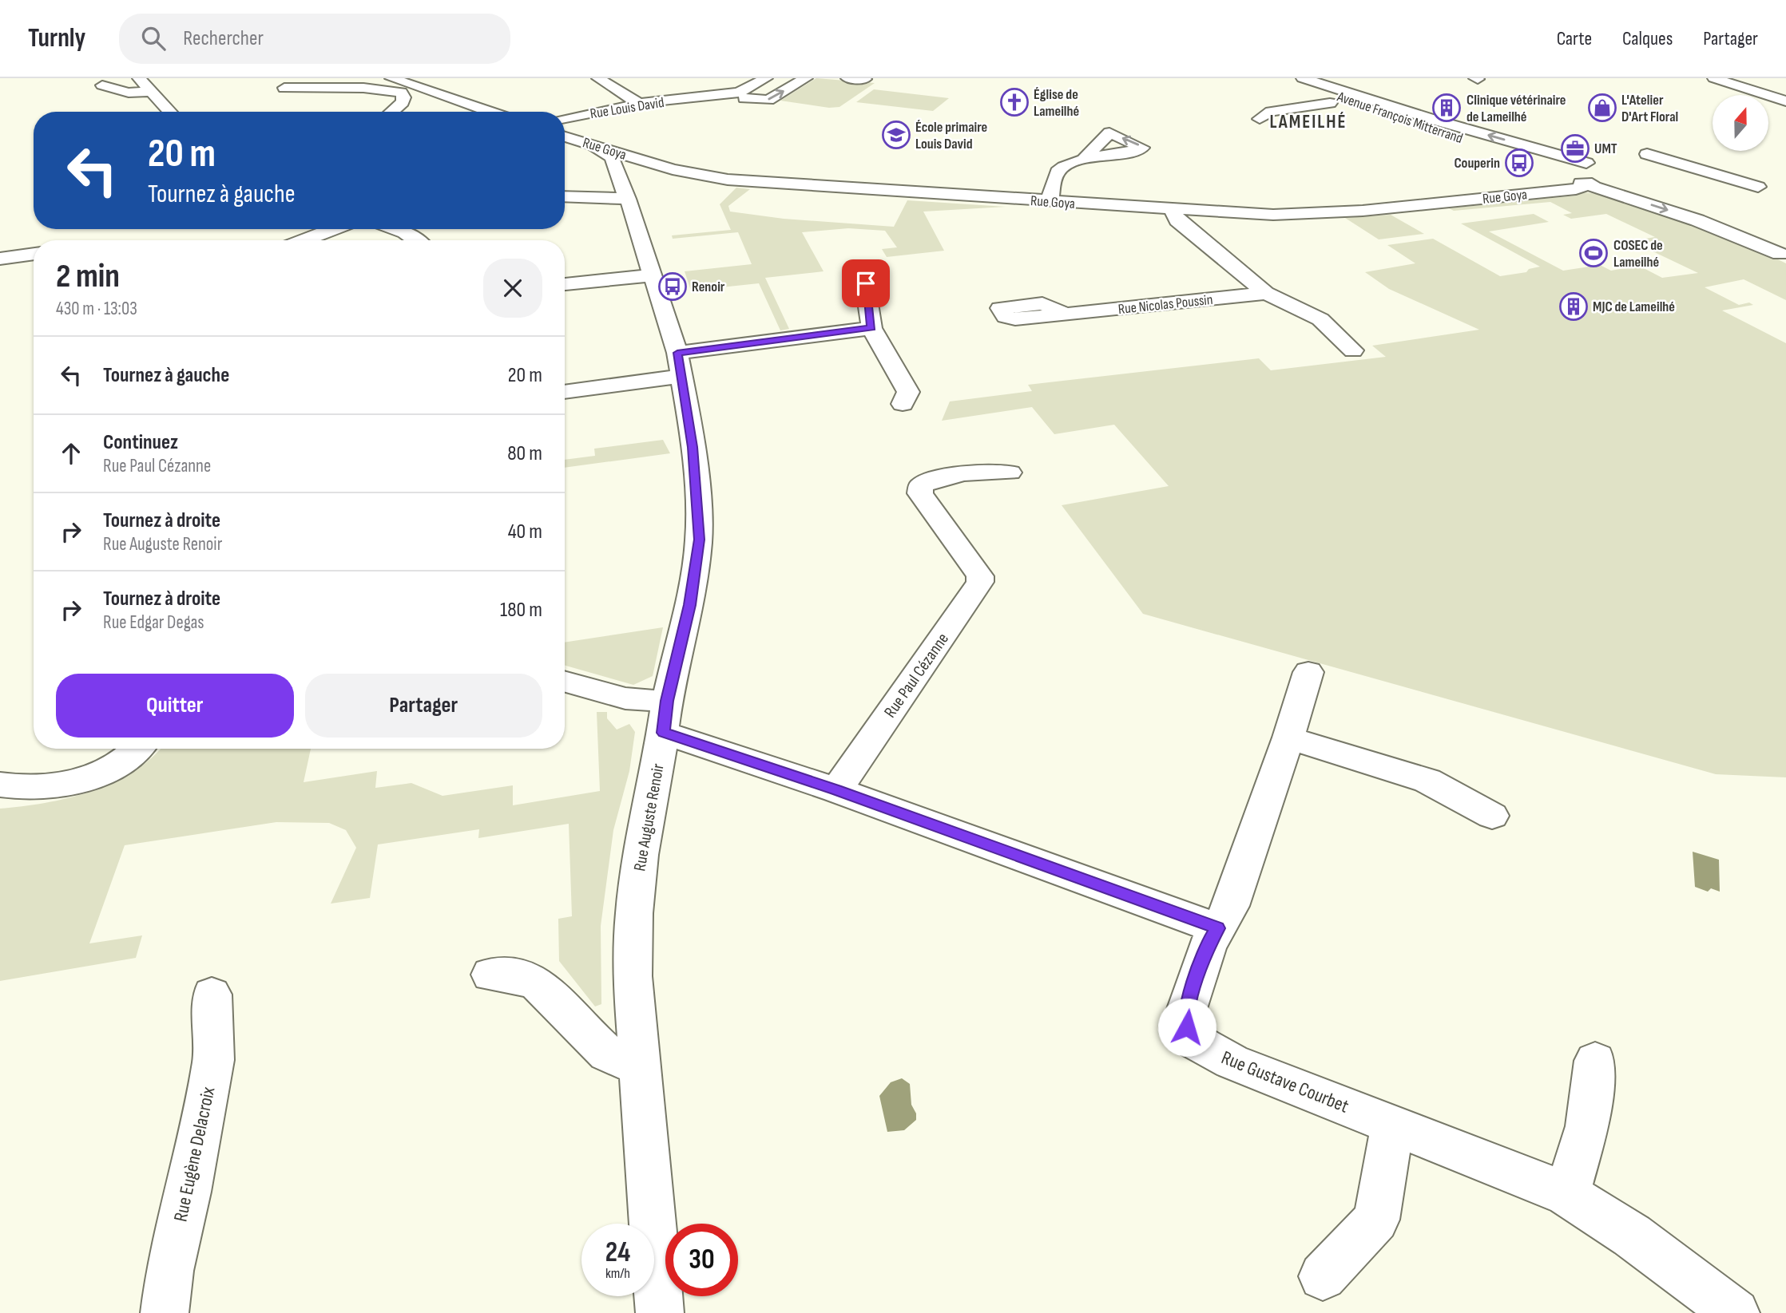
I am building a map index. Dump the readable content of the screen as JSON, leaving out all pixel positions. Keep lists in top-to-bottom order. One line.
{"streets":{"street":["Rue Louis David","Avenue François Mitterrand","Rue Goya","Rue Nicolas Poussin","Rue Paul Cézanne","Rue Auguste Renoir","Rue Gustave Courbet","Rue Eugène Delacroix"]},"crossings":[["Avenue François Mitterrand","Rue Goya"]],"districts":["LAMEILHÉ"],"places":{"church":["Église de Lameilhé"],"building":["Clinique vétérinaire de Lameilhé","MJC de Lameilhé"],"shop":["L'Atelier D'Art Floral"],"school or university":["École primaire Louis David"],"office":["UMT"],"bus stop":["Couperin","Renoir"],"sports":["COSEC de Lameilhé"]},"north":"top","page":{"header":"Turnly","search":"Rechercher","nav":["Carte","Calques","Partager"],"turn":["20 m","Tournez à gauche"],"heading":["2 min","430 m · 13:03"],"list":[{"name":"Tournez à gauche","value":"20 m"},{"name":"Continuez","note":"Rue Paul Cézanne","value":"80 m"},{"name":"Tournez à droite","note":"Rue Auguste Renoir","value":"40 m"},{"name":"Tournez à droite","note":"Rue Edgar Degas","value":"180 m"}],"buttons":["Quitter","Partager"],"speed":"24 km/h","limit":"30"}}
